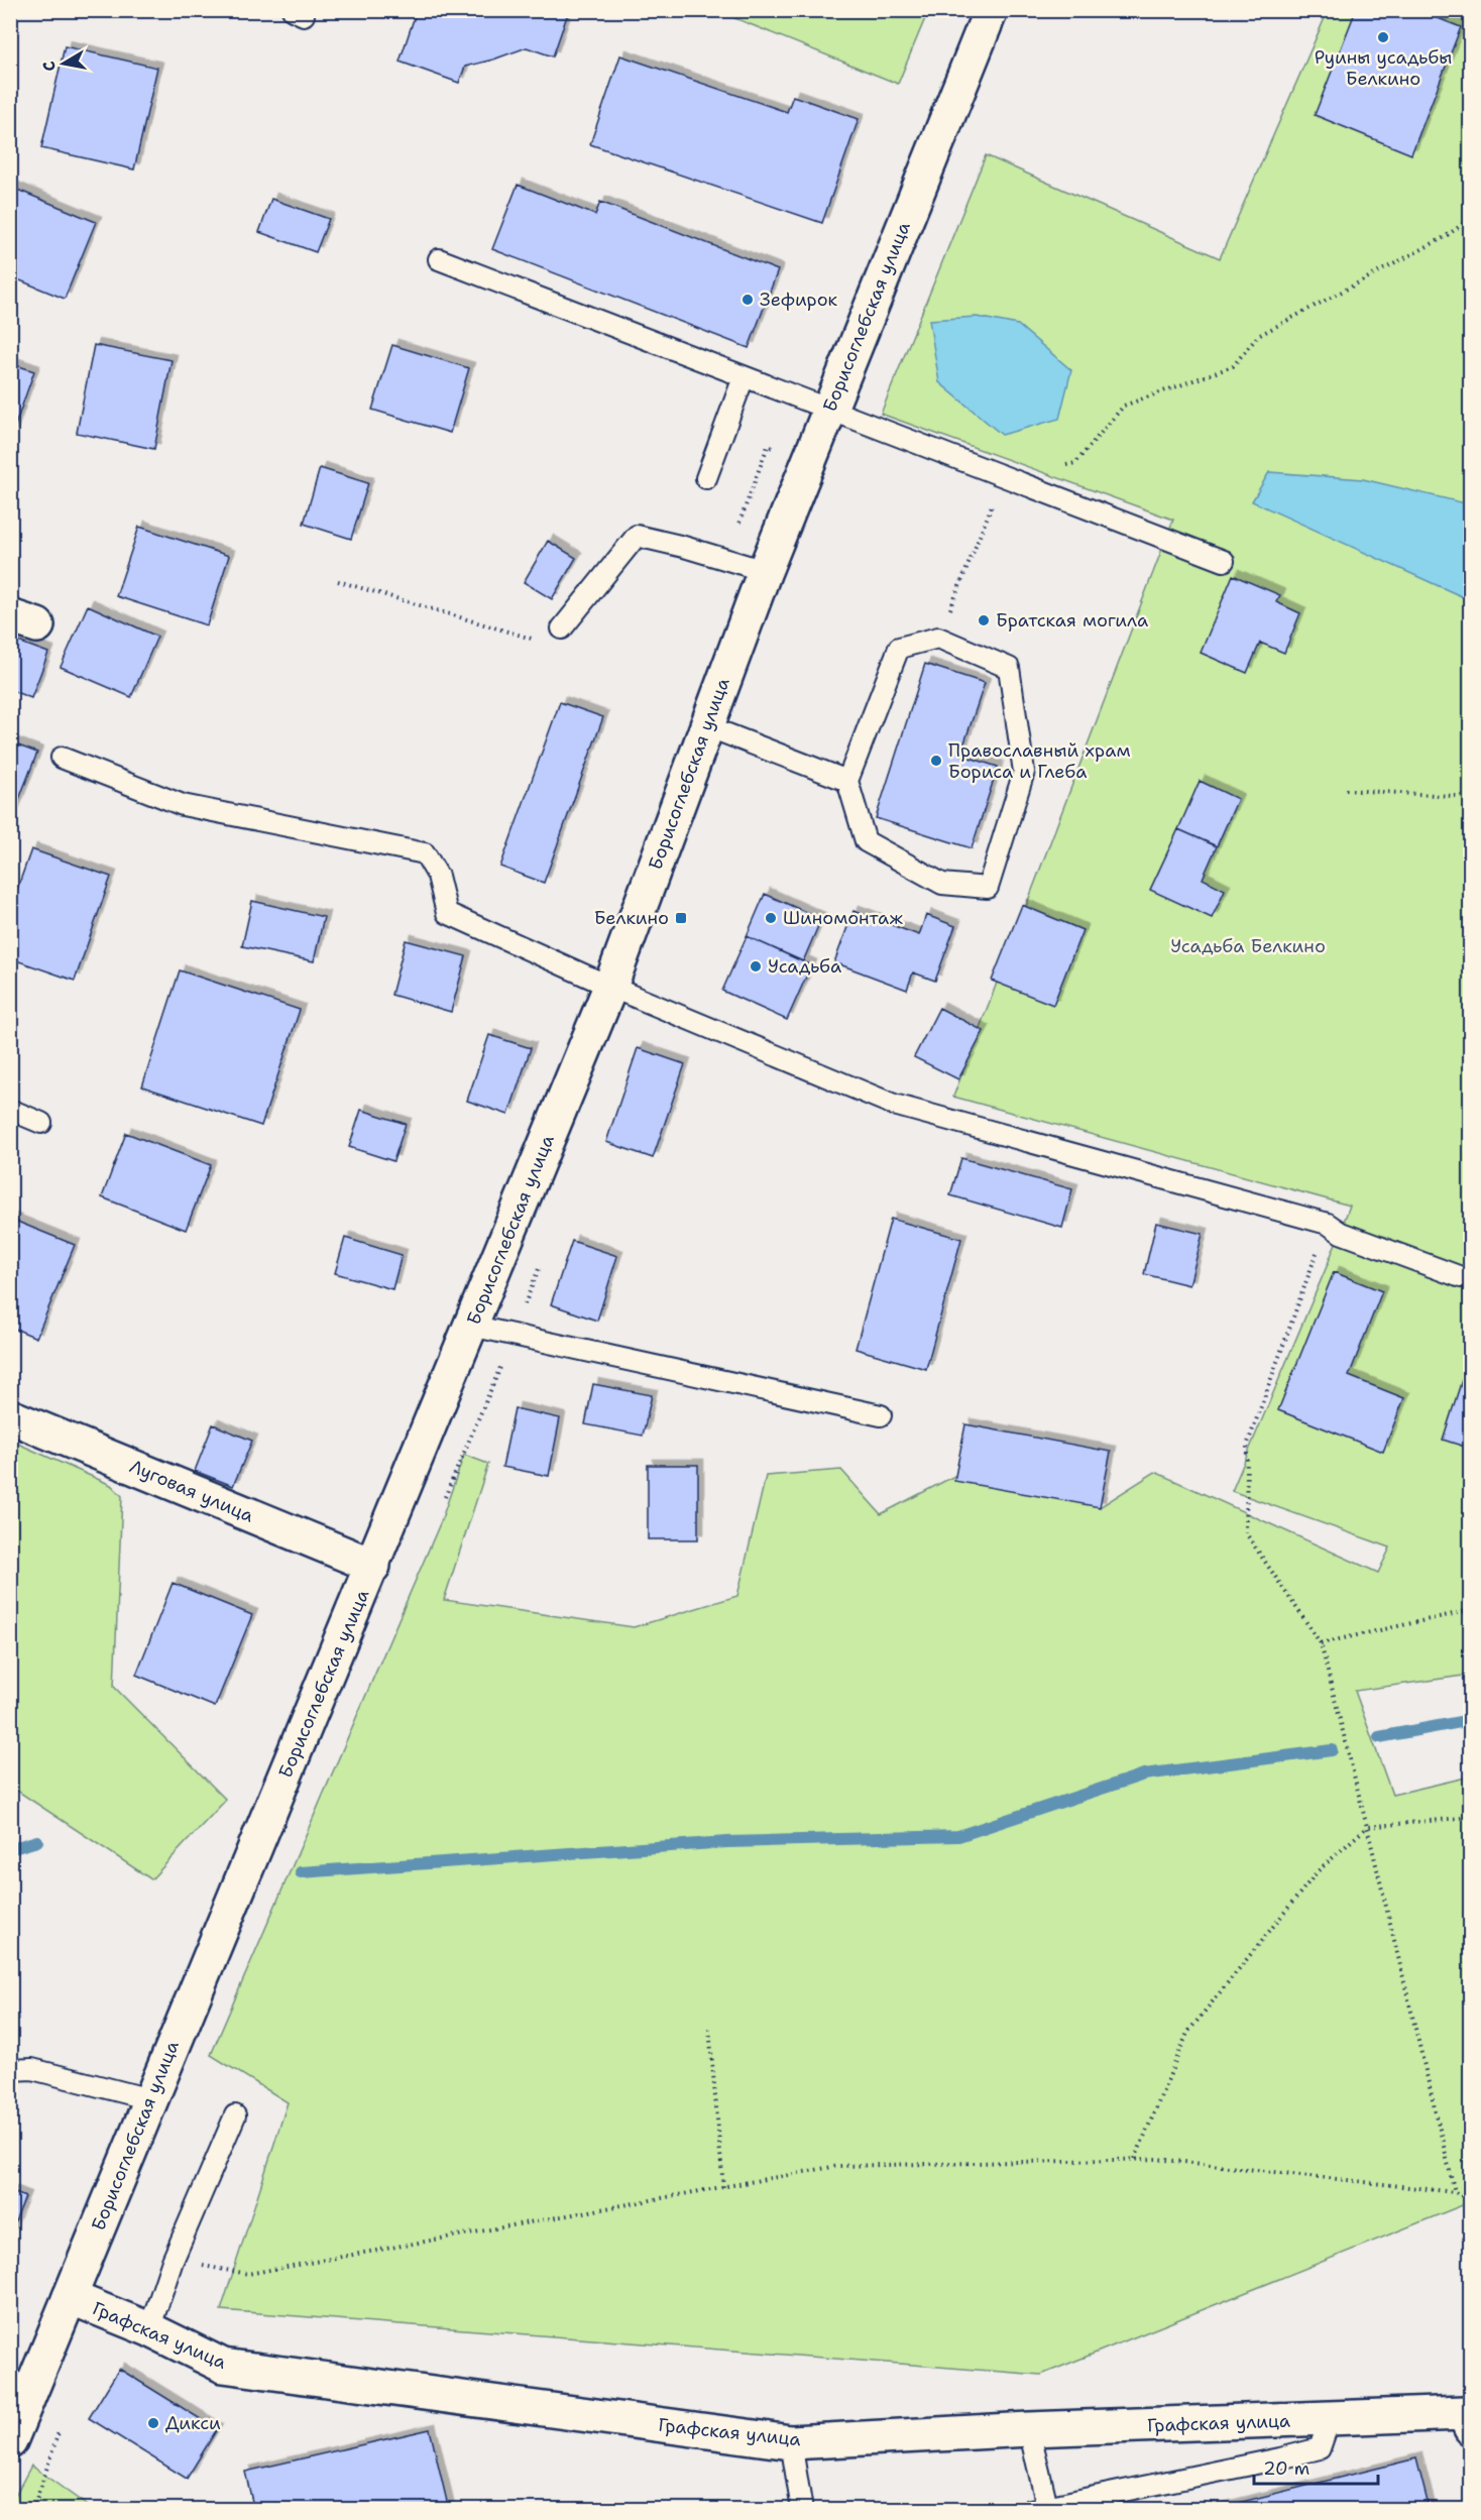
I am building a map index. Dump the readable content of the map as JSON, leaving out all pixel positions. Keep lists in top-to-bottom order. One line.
{"streets":{"street":["Борисоглебская улица","Луговая улица","Графская улица"]},"crossings":[["Борисоглебская улица","Луговая улица"],["Борисоглебская улица","Графская улица"]],"parks":["Усадьба Белкино"],"places":{"other":["Руины усадьбы Белкино","Зефирок","Братская могила","Православный храм Бориса и Глеба","Шиномонтаж","Усадьба","Дикси"],"transit":["Белкино"]},"scale_bar":"20 m","north":"left"}
